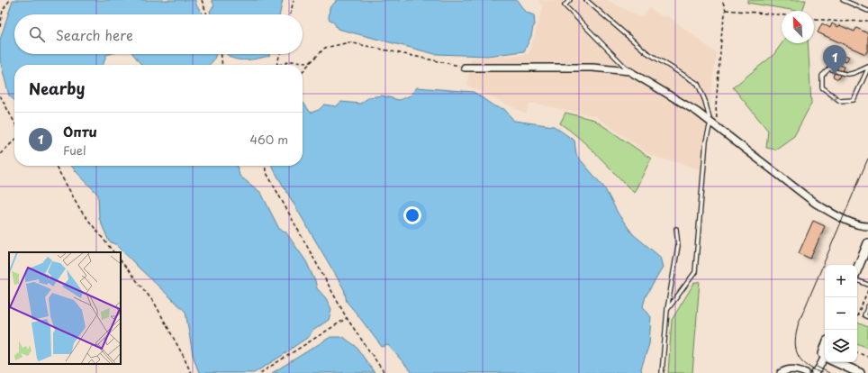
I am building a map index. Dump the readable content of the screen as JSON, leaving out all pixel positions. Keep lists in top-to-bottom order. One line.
{"north":"top left","page":{"search":"Search here","pins":"1","heading":"Nearby","list":[{"mark":"1","name":"Опти","note":"Fuel","value":"460 m"}],"map_buttons":["+","−"]}}
